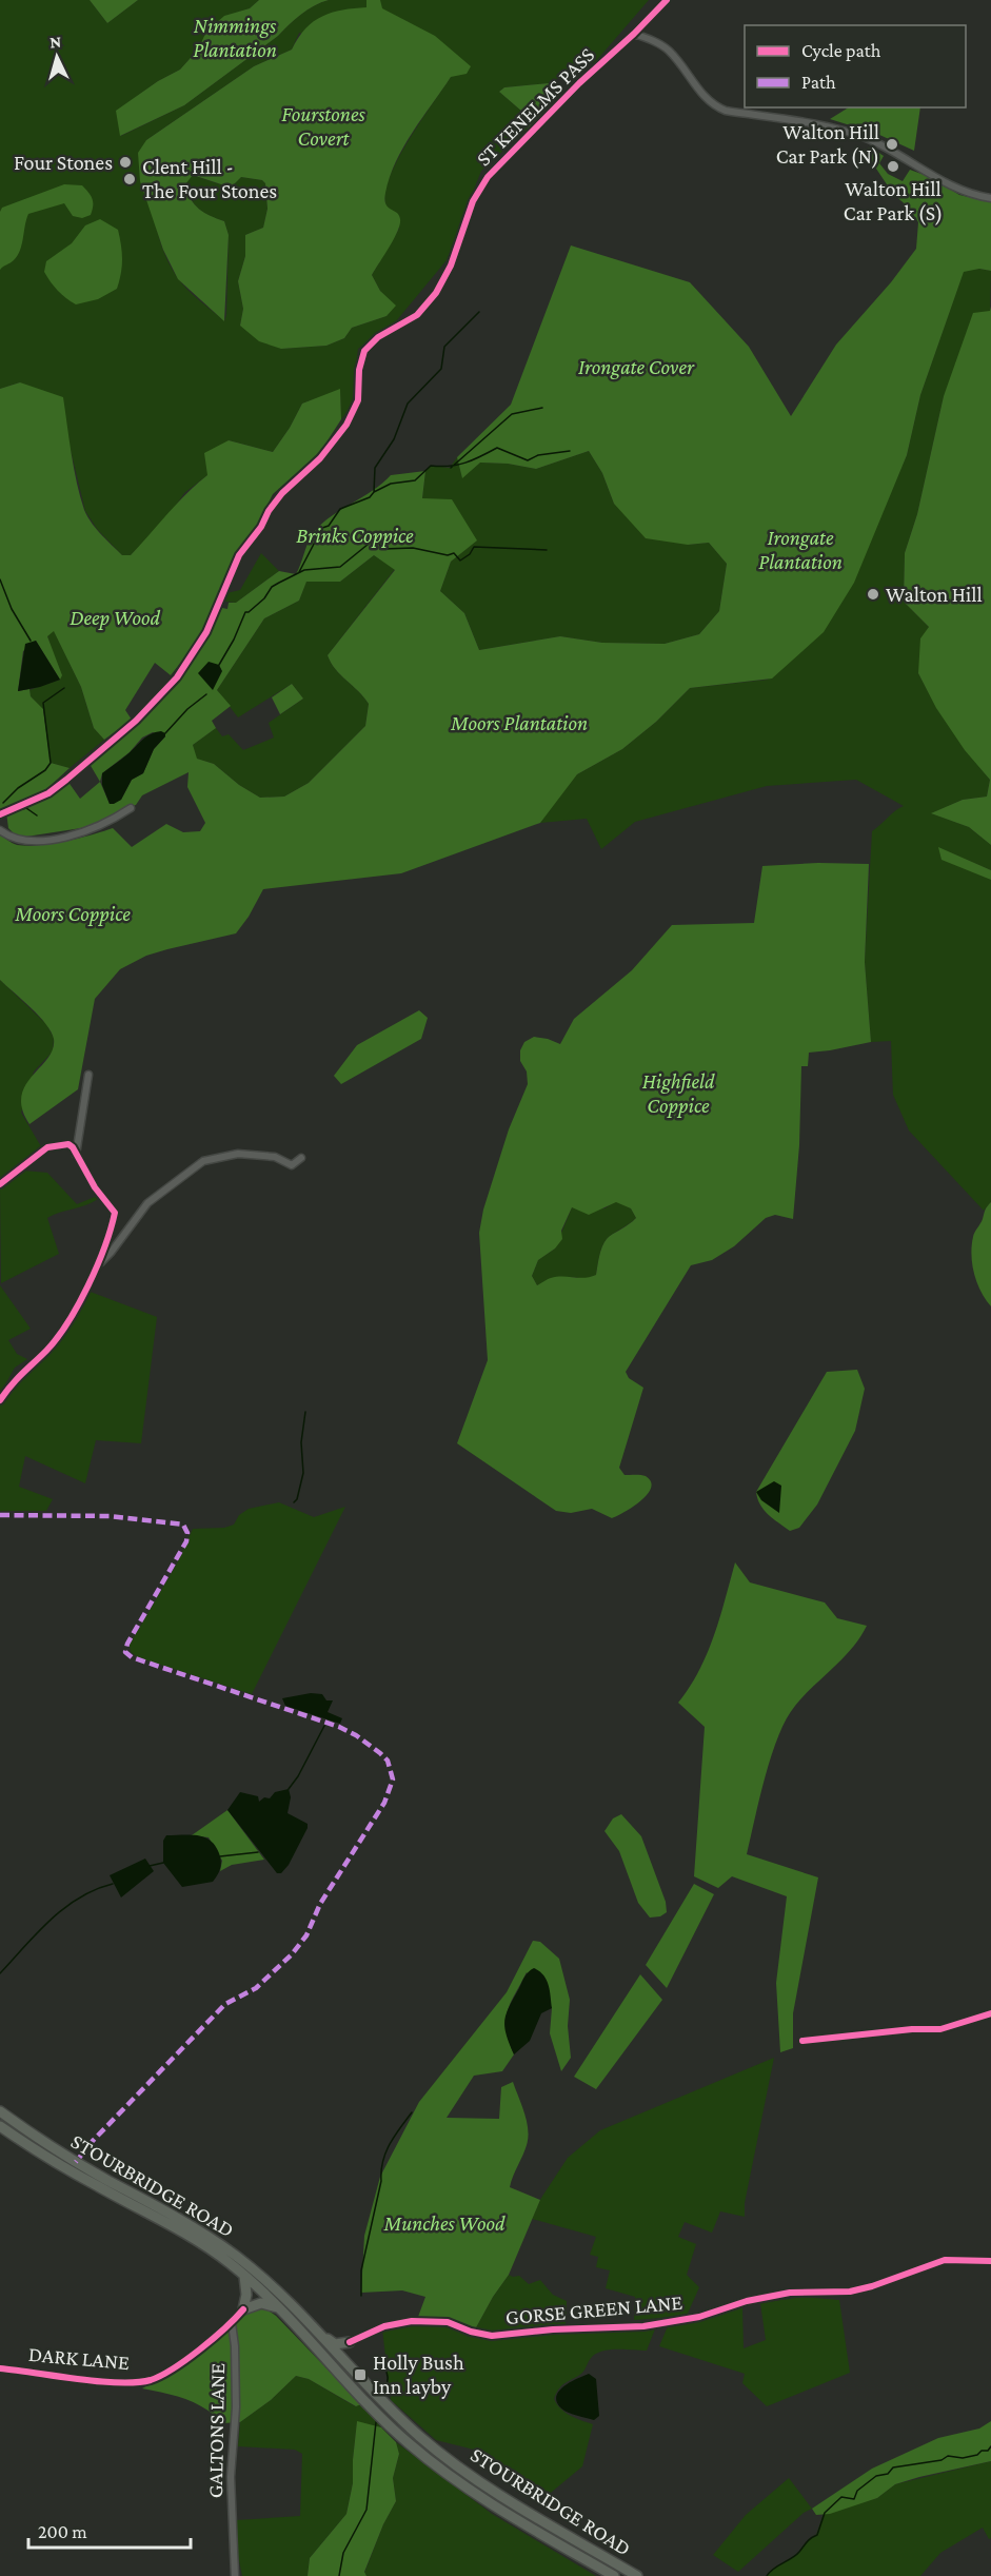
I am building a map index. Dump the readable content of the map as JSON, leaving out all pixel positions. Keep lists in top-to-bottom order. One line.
{"streets":{"highway":["STOURBRIDGE ROAD"],"street":["ST KENELMS PASS","GORSE GREEN LANE","DARK LANE","GALTONS LANE"]},"crossings":[["DARK LANE","GALTONS LANE"]],"parks":["Nimmings Plantation","Fourstones Covert","Irongate Cover","Brinks Coppice","Irongate Plantation","Deep Wood","Moors Plantation","Moors Coppice","Highfield Coppice","Munches Wood"],"places":{"other":["Walton Hill Car Park (N)","Four Stones","Walton Hill Car Park (S)","Clent Hill - The Four Stones","Walton Hill"],"transit":["Holly Bush Inn layby"]},"legend":["Cycle path","Path"],"scale_bar":"200 m","north":"top"}
